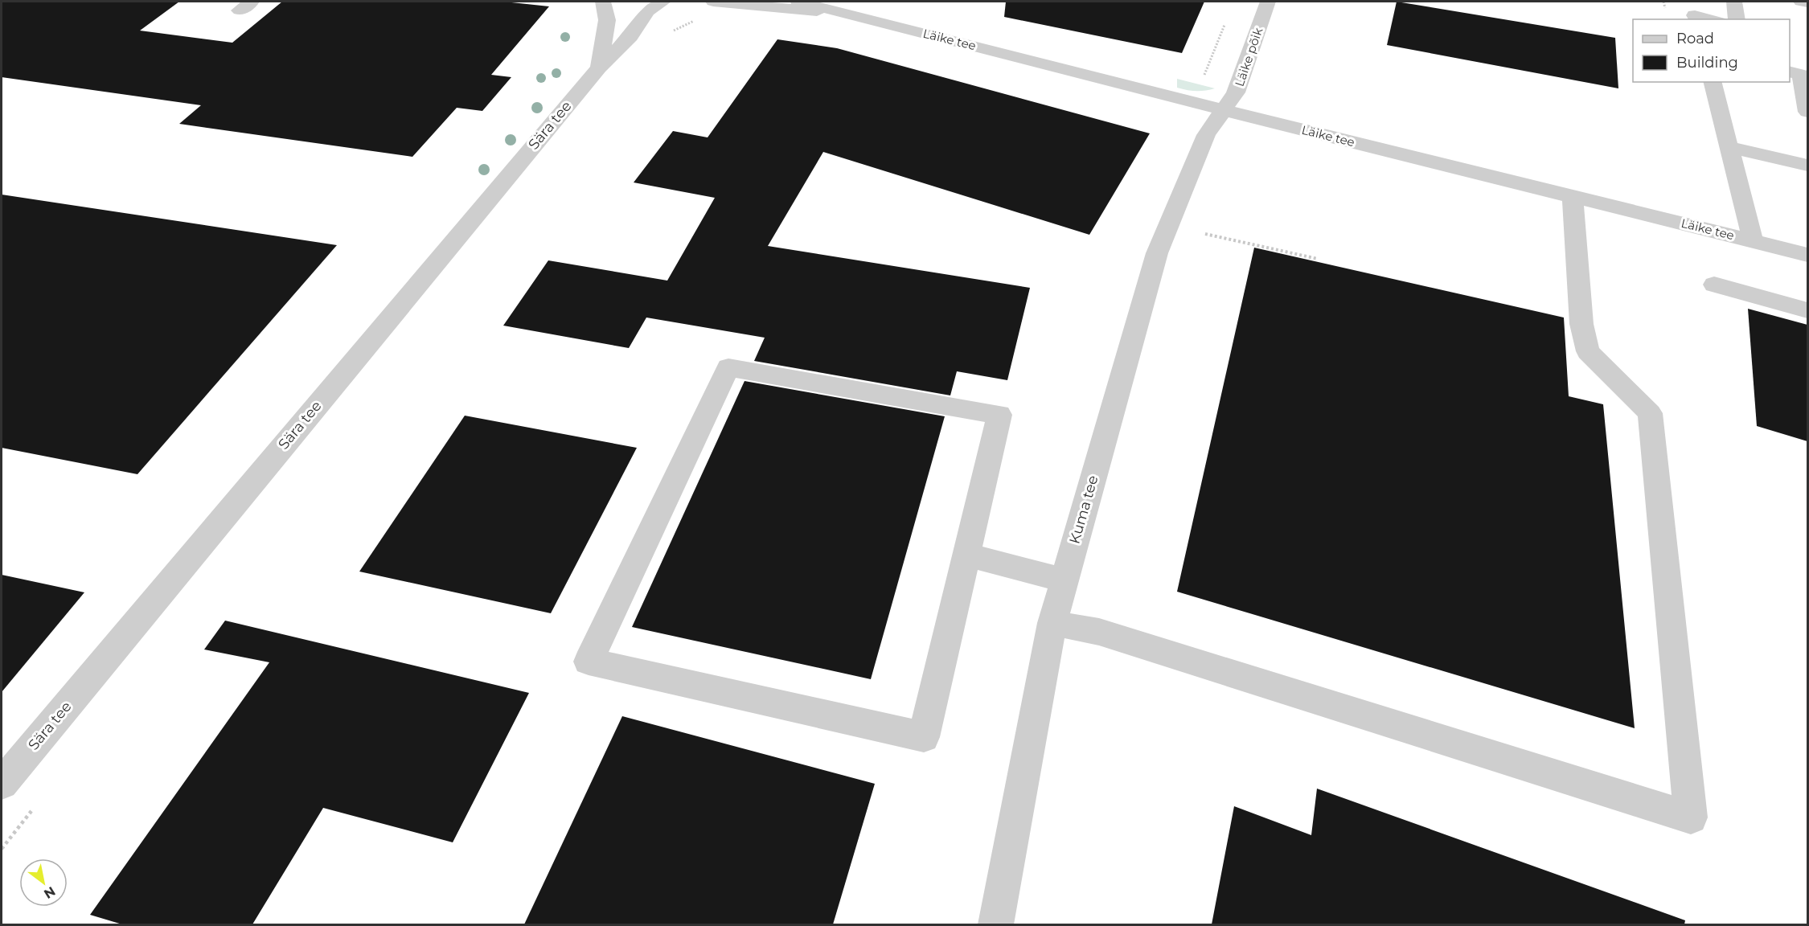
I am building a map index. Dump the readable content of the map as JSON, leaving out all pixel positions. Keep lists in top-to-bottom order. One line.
{"streets":{"street":["Läike tee","Läike põik","Sära tee","Kuma tee"]},"crossings":[["Läike tee","Läike põik"],["Läike tee","Kuma tee"],["Läike põik","Kuma tee"]],"legend":["Road","Building"],"north":"bottom right"}
